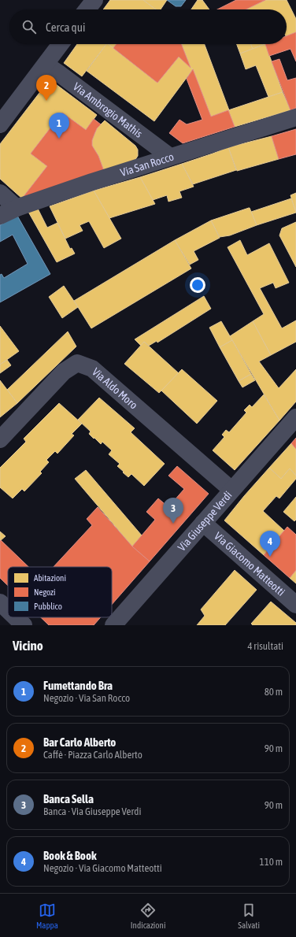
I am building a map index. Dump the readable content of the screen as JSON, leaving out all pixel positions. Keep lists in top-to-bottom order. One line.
{"streets":{"street":["Via Ambrogio Mathis","Via San Rocco","Via Aldo Moro","Via Giuseppe Verdi","Via Giacomo Matteotti"]},"crossings":[["Via Ambrogio Mathis","Via San Rocco"],["Via Aldo Moro","Via Giuseppe Verdi"],["Via Giuseppe Verdi","Via Giacomo Matteotti"]],"legend":["Abitazioni","Negozi","Pubblico"],"page":{"search":"Cerca qui","pins":["2","1","3","4"],"heading":["Vicino","4 risultati"],"list":[{"mark":"1","name":"Fumettando Bra","note":"Negozio · Via San Rocco","value":"80 m"},{"mark":"2","name":"Bar Carlo Alberto","note":"Caffè · Piazza Carlo Alberto","value":"90 m"},{"mark":"3","name":"Banca Sella","note":"Banca · Via Giuseppe Verdi","value":"90 m"},{"mark":"4","name":"Book & Book","note":"Negozio · Via Giacomo Matteotti","value":"110 m"}],"nav":["Mappa","Indicazioni","Salvati"]}}
